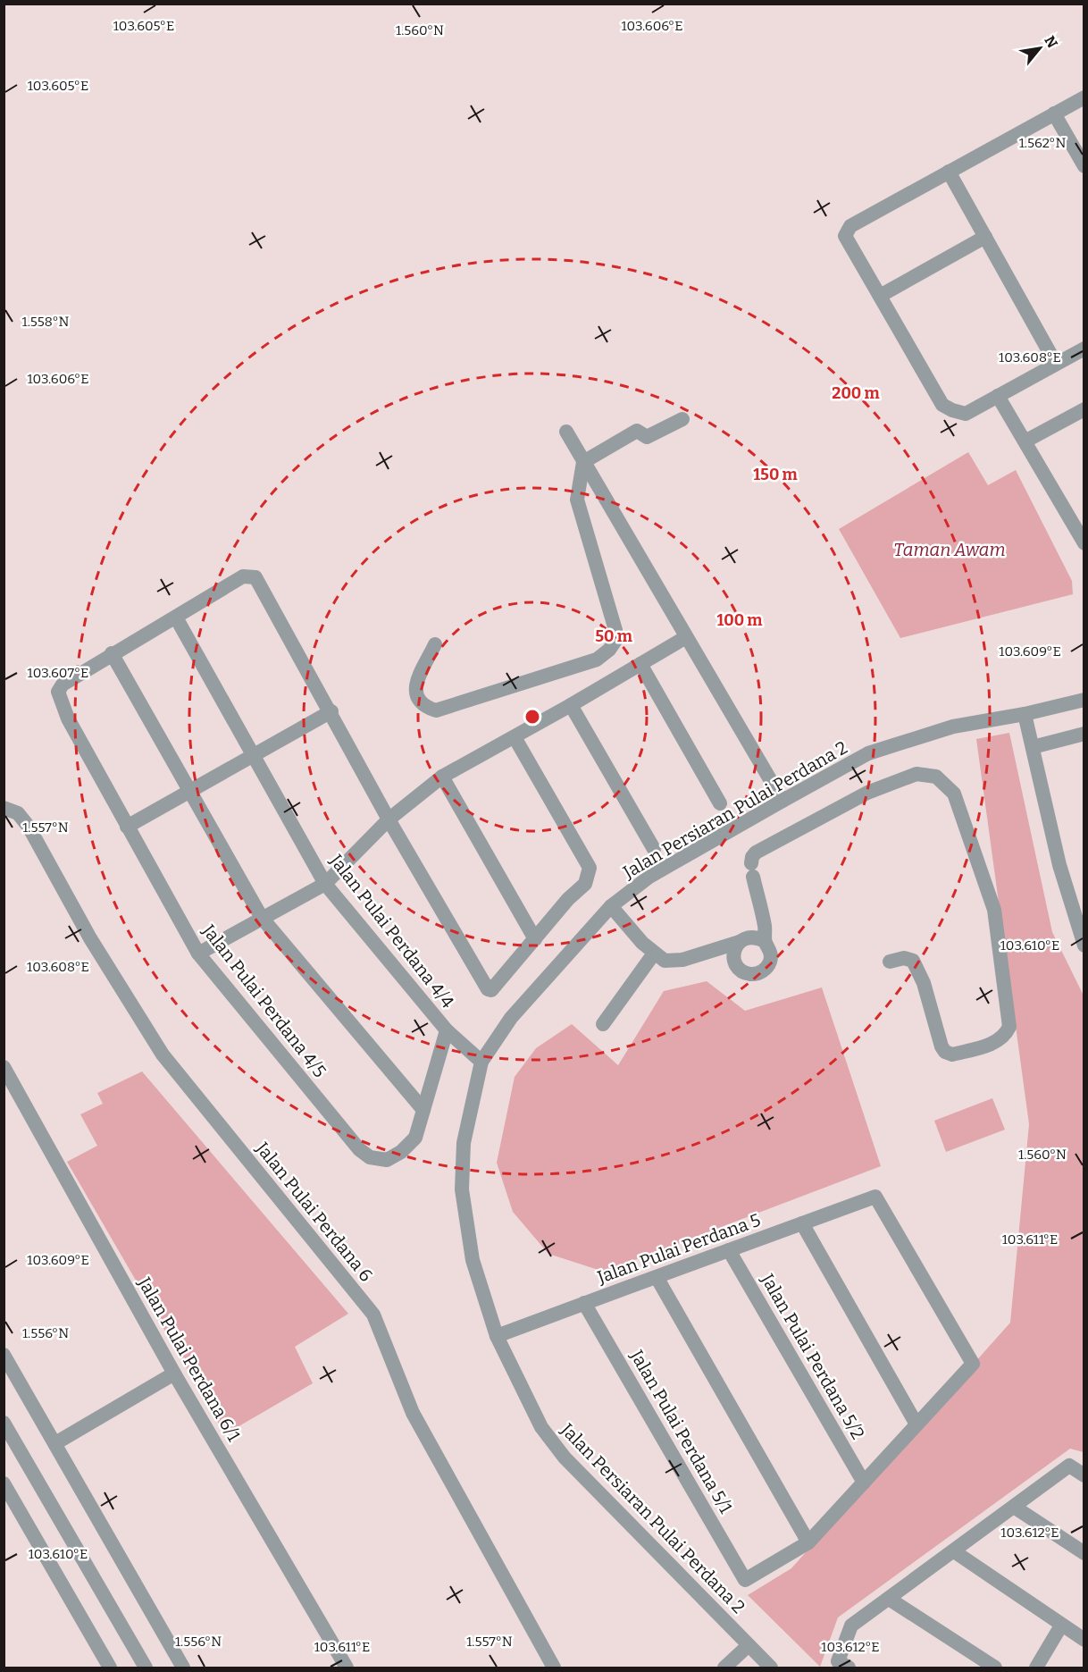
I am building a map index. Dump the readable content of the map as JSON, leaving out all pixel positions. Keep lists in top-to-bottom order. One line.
{"streets":{"street":["Jalan Persiaran Pulai Perdana 2","Jalan Pulai Perdana 4/4","Jalan Pulai Perdana 4/5","Jalan Pulai Perdana 6","Jalan Pulai Perdana 5","Jalan Pulai Perdana 5/2","Jalan Pulai Perdana 6/1","Jalan Pulai Perdana 5/1"]},"crossings":[["Jalan Persiaran Pulai Perdana 2","Jalan Pulai Perdana 4/4"],["Jalan Persiaran Pulai Perdana 2","Jalan Pulai Perdana 5"],["Jalan Pulai Perdana 4/4","Jalan Pulai Perdana 4/5"],["Jalan Pulai Perdana 5","Jalan Pulai Perdana 5/2"],["Jalan Pulai Perdana 5","Jalan Pulai Perdana 5/1"]],"parks":["Taman Awam"],"north":"top right","coordinates":["103.605°E","103.606°E","1.560°N","1.562°N","1.558°N","103.608°E","103.609°E","103.607°E","1.557°N","103.610°E","103.611°E","1.556°N","103.612°E"],"rings":["200 m","150 m","100 m","50 m"]}
